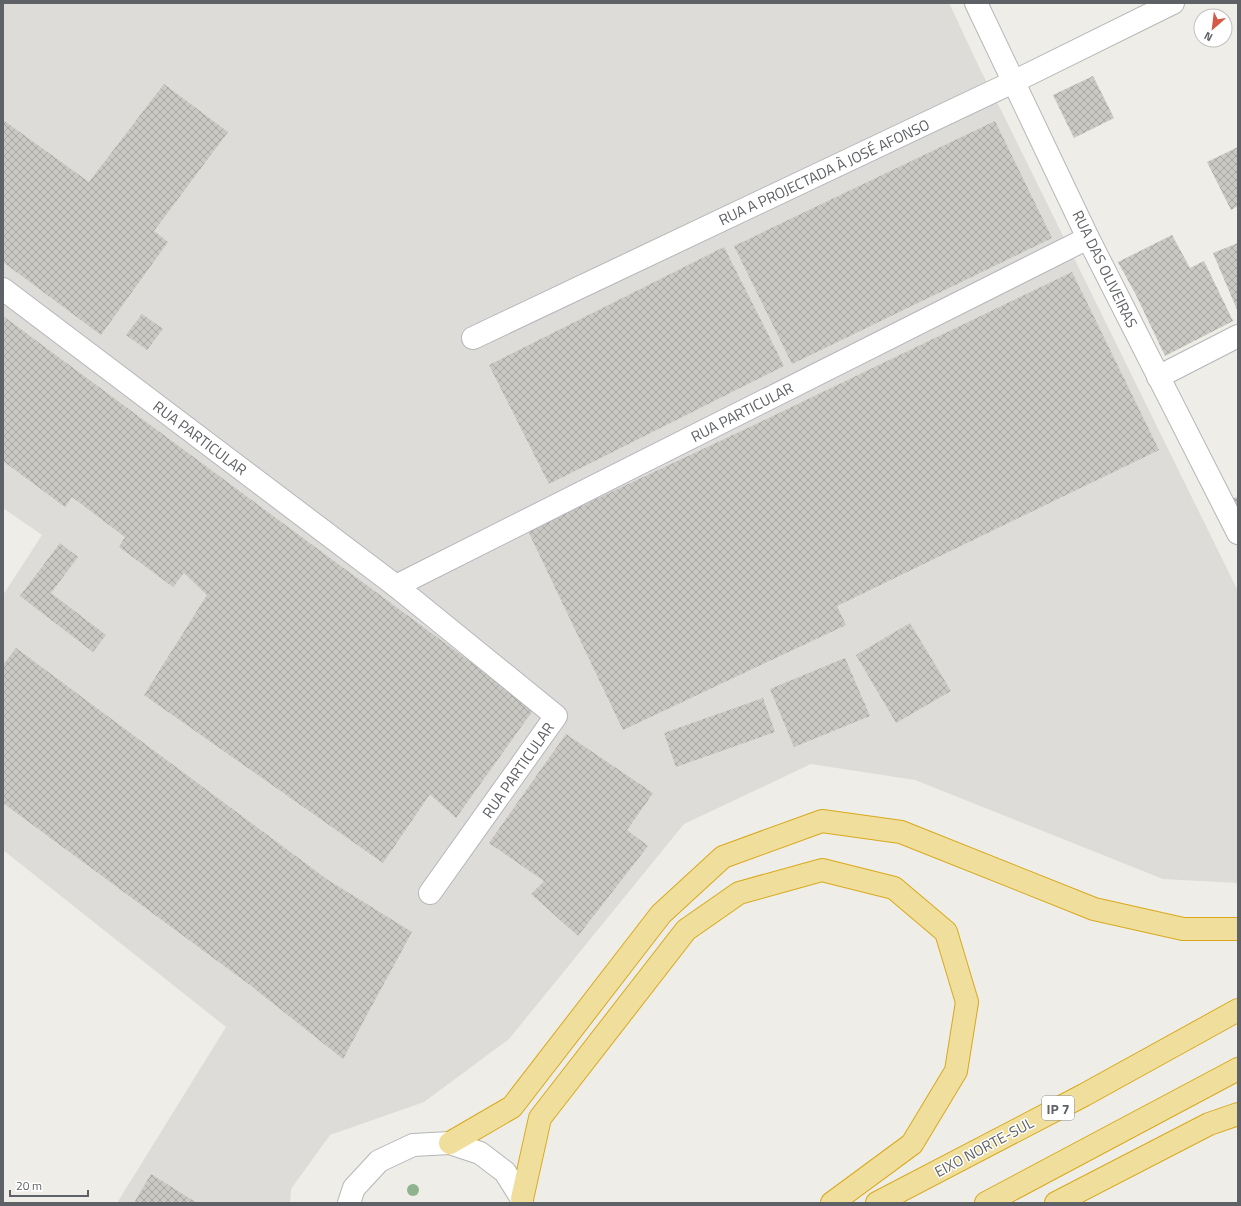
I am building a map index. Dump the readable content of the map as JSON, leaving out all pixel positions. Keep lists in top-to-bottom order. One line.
{"streets":{"highway":["IP 7","EIXO NORTE-SUL"],"street":["RUA A PROJECTADA À JOSÉ AFONSO","RUA DAS OLIVEIRAS","RUA PARTICULAR"]},"crossings":[["RUA A PROJECTADA À JOSÉ AFONSO","RUA DAS OLIVEIRAS"],["RUA DAS OLIVEIRAS","RUA PARTICULAR"]],"scale_bar":"20 m","north":"bottom left"}
